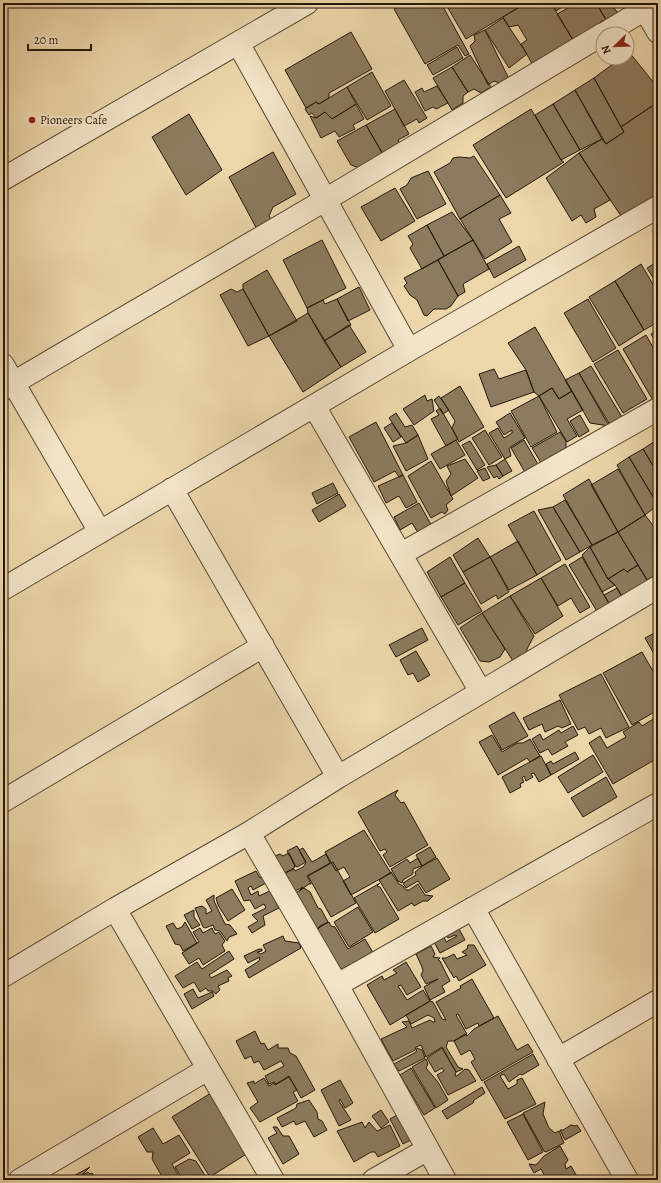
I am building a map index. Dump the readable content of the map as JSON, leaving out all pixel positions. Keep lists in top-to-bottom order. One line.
{"places":["Pioneers Cafe"],"scale_bar":"20 m","north":"bottom left"}
